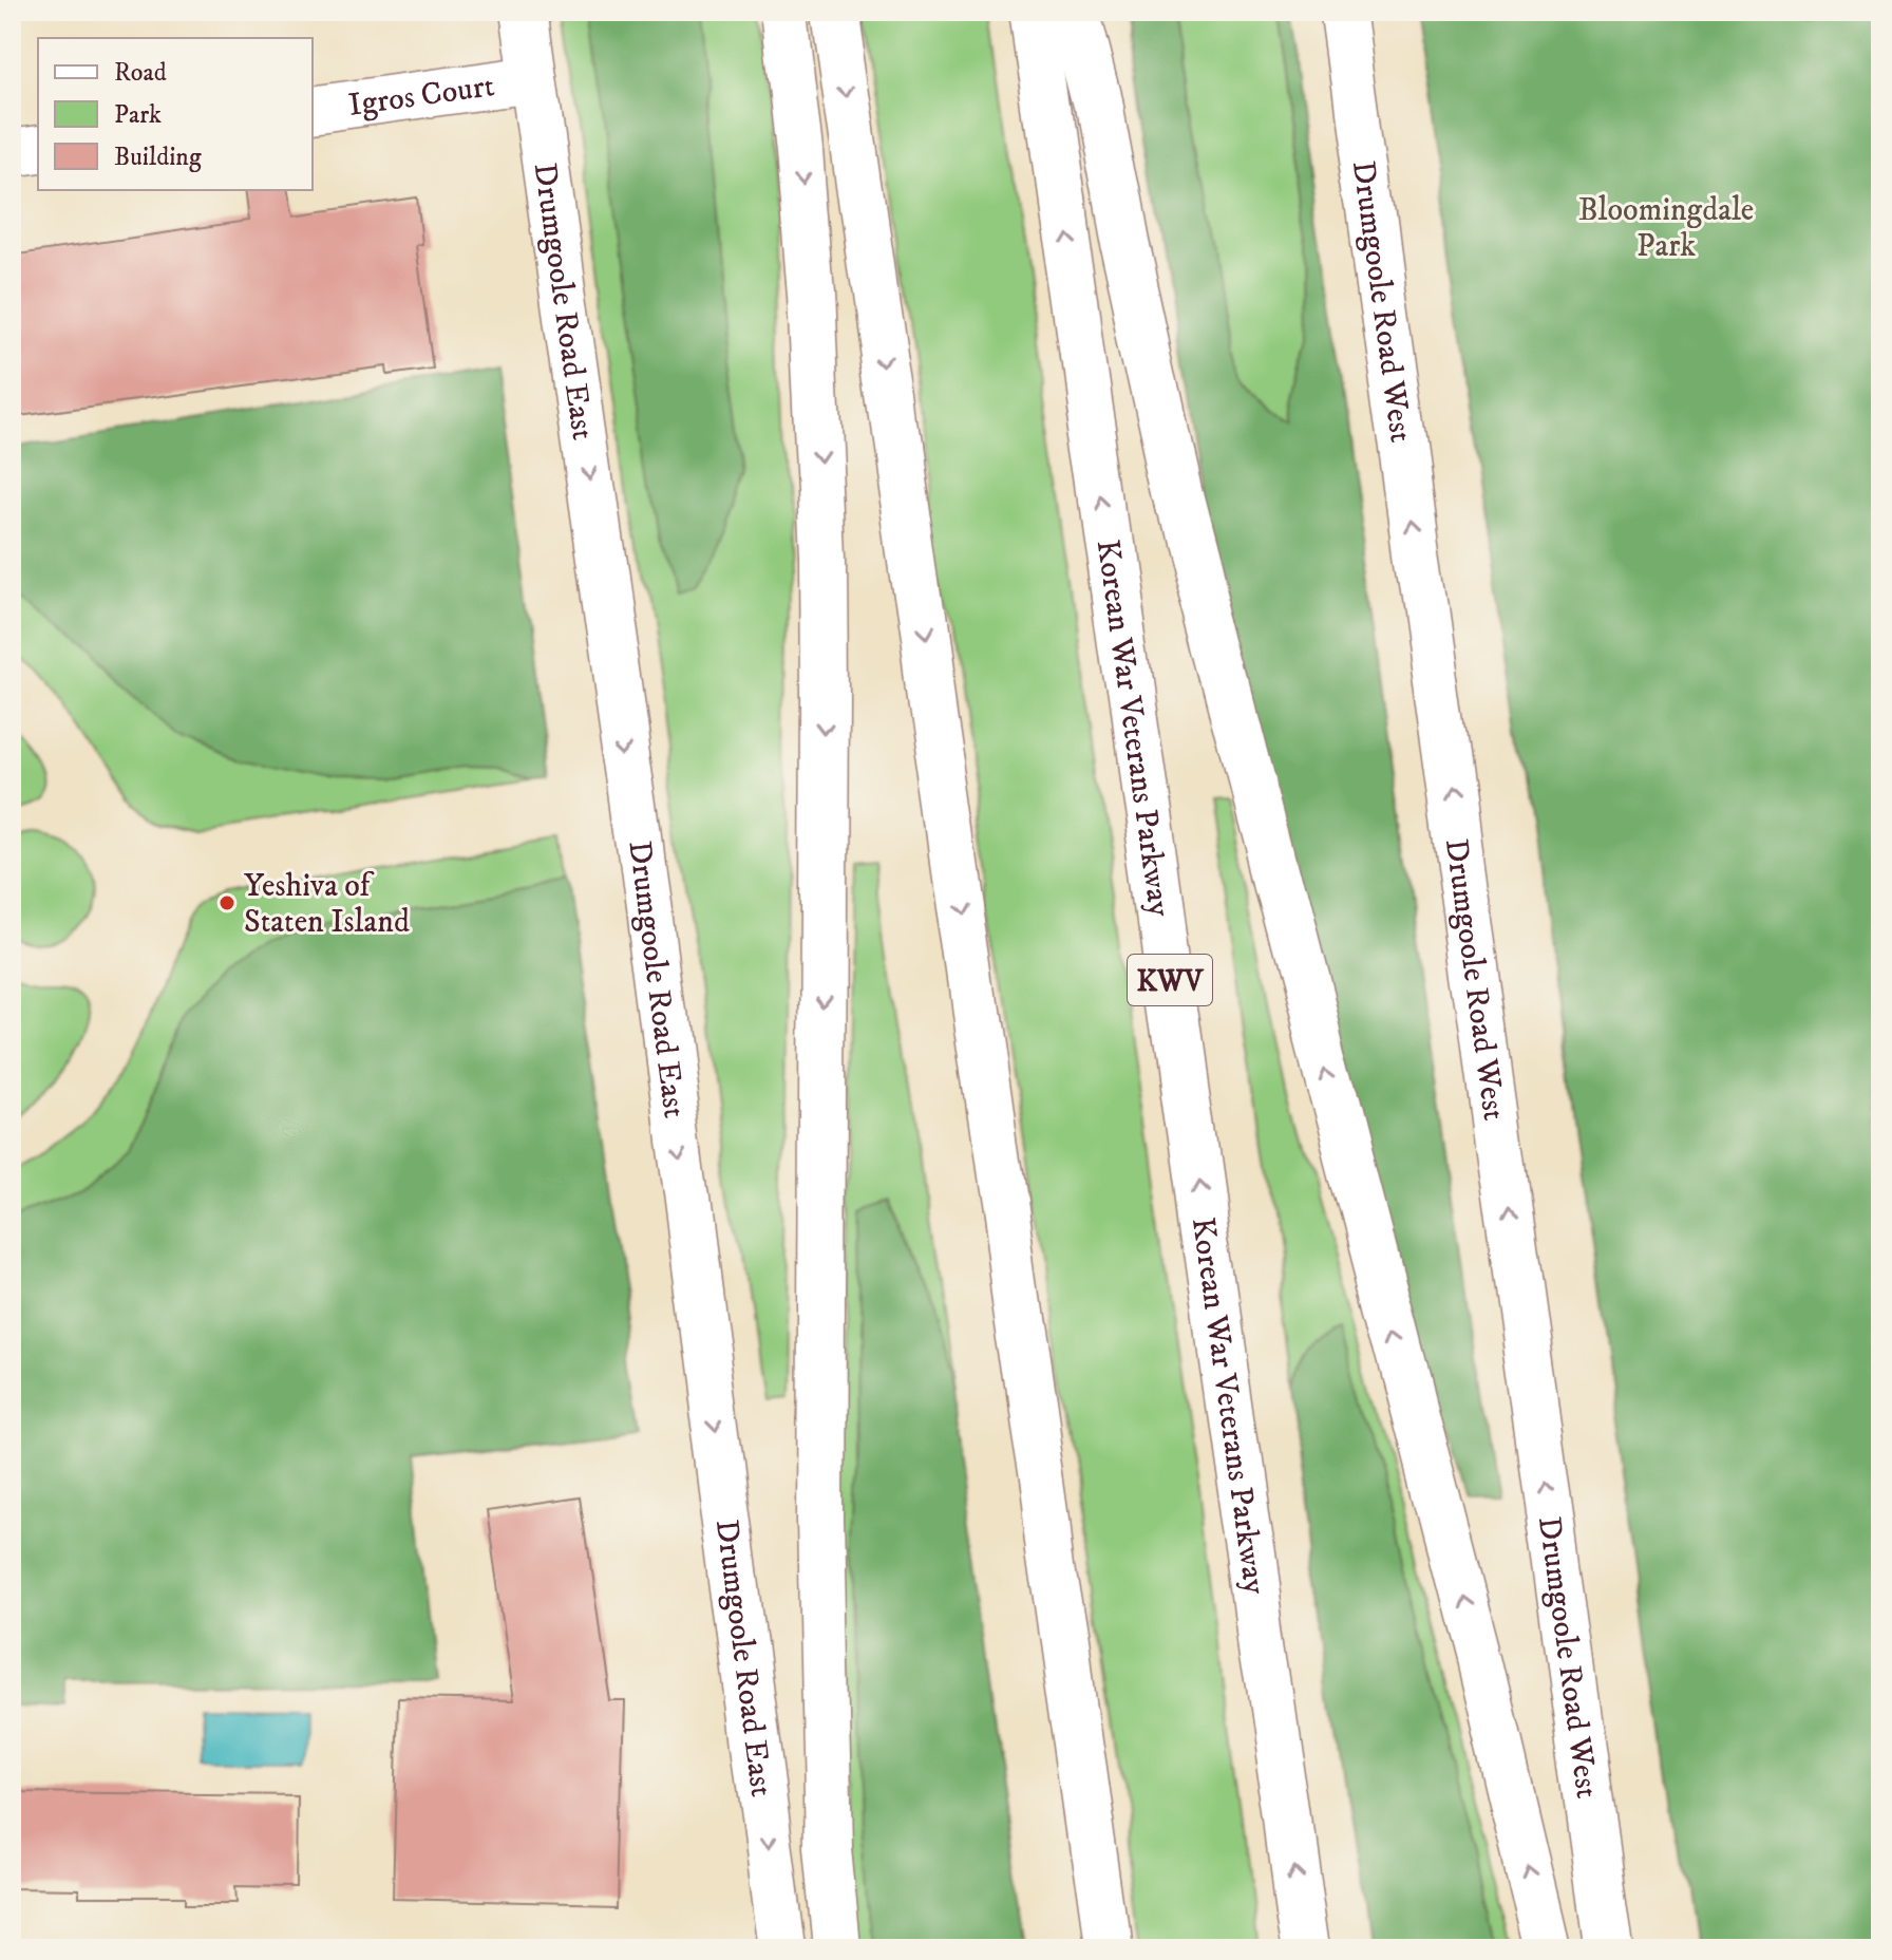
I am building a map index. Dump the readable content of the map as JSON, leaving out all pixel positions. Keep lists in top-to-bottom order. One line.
{"streets":{"main road":["Igros Court","Drumgoole Road East","Drumgoole Road West","Korean War Veterans Parkway","KWV"]},"crossings":[["Igros Court","Drumgoole Road East"]],"parks":["Bloomingdale Park"],"places":["Yeshiva of Staten Island"],"legend":["Road","Park","Building"]}
